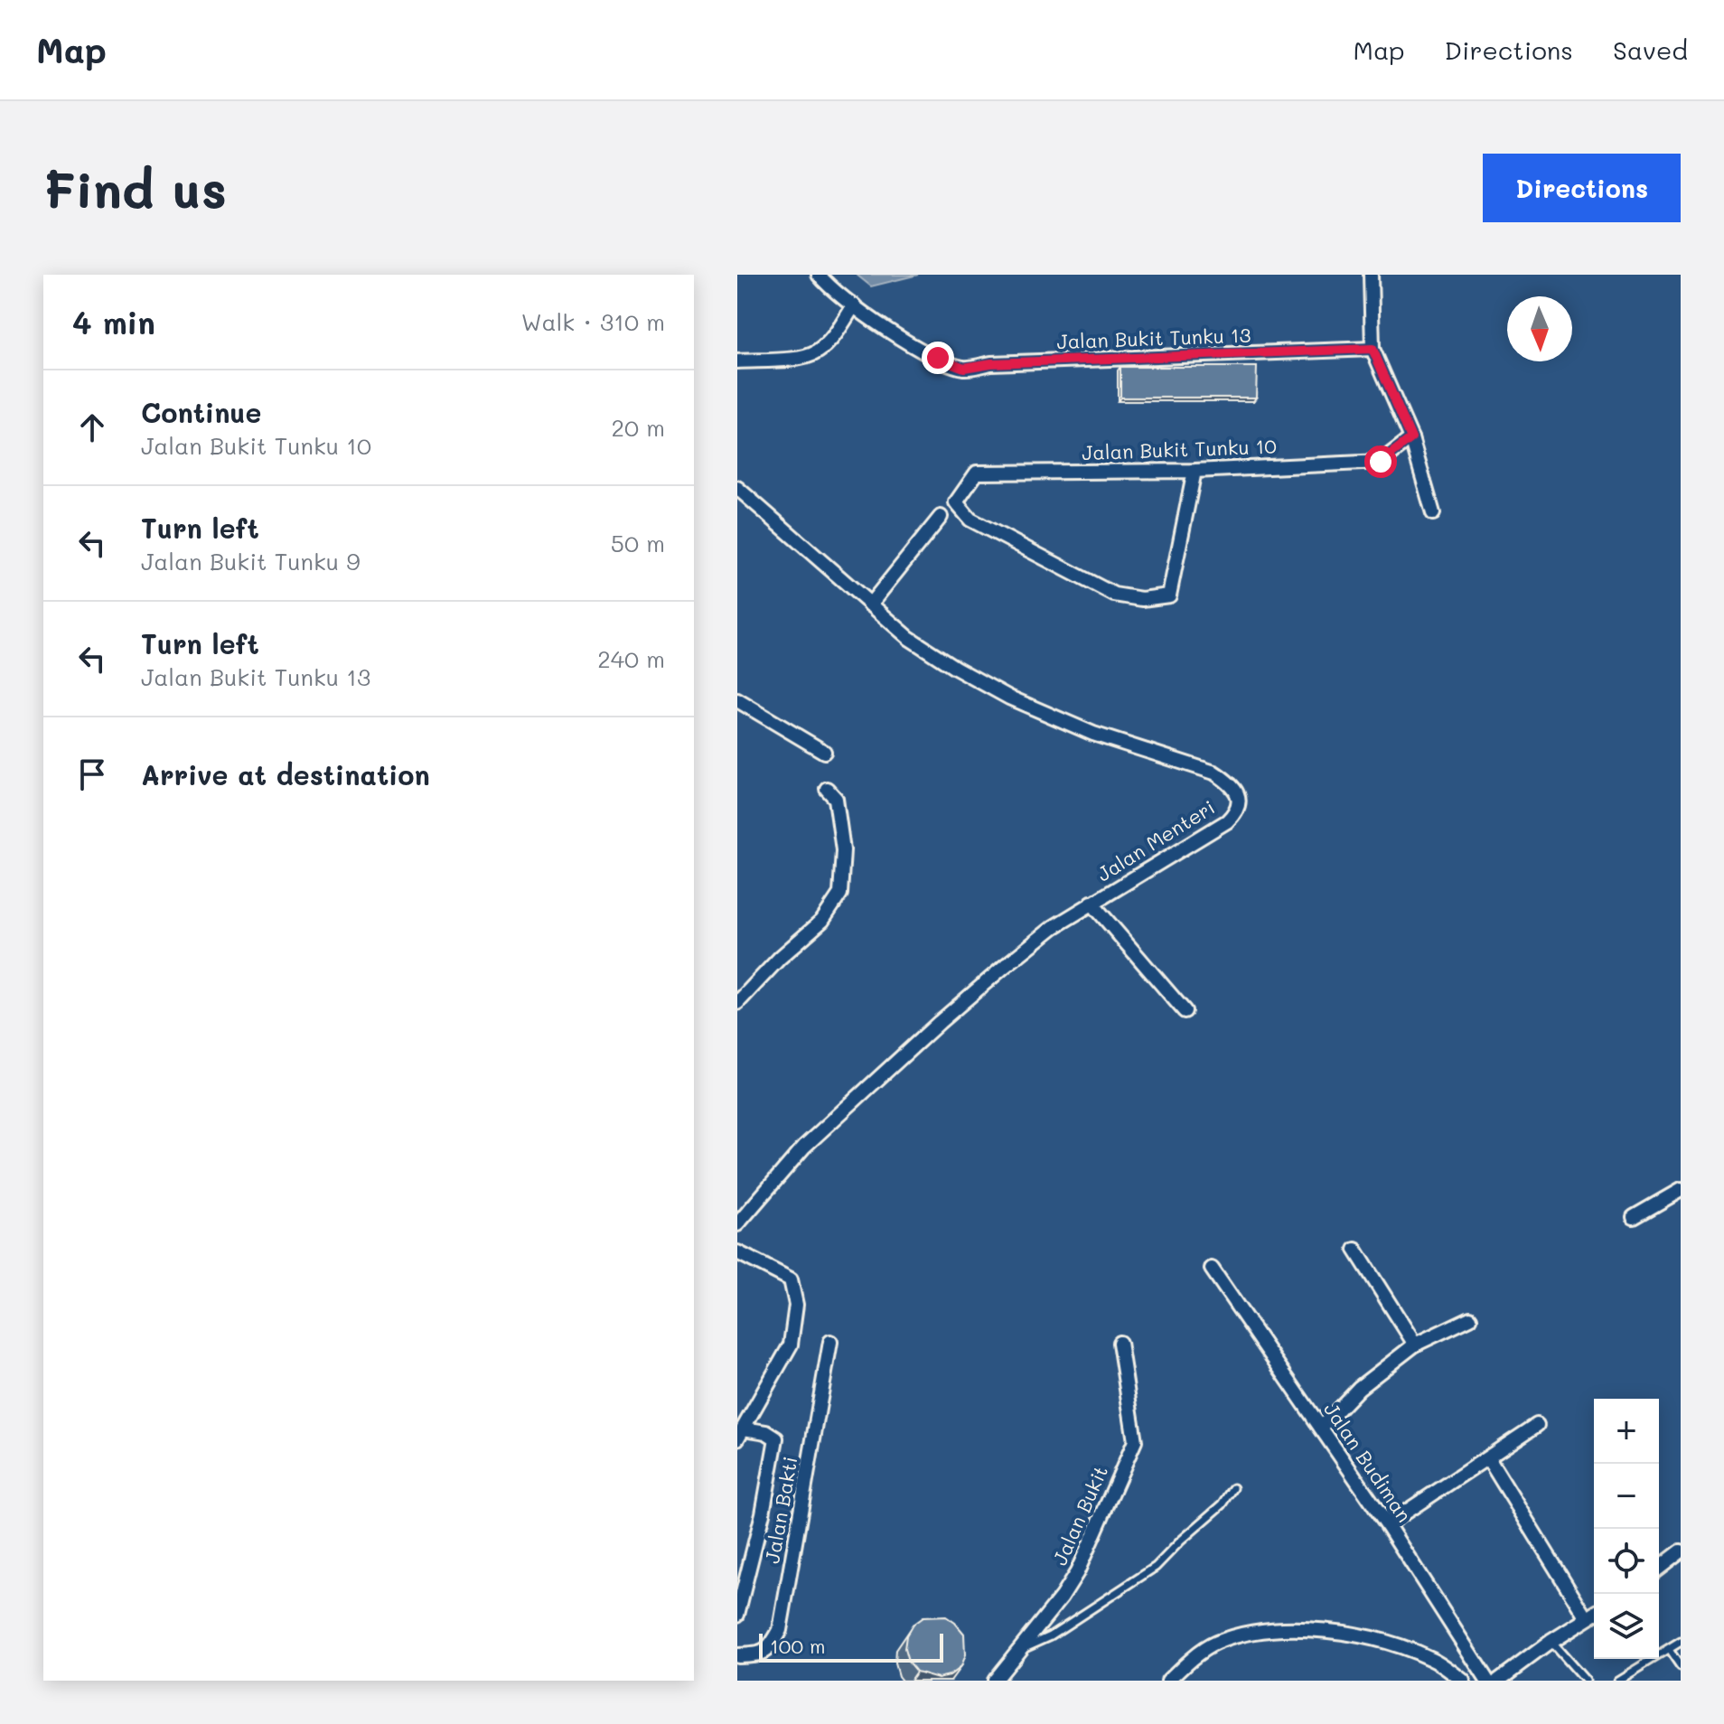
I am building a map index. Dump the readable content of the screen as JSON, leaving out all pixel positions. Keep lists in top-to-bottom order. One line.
{"streets":{"street":["Jalan Bukit Tunku 13","Jalan Bukit Tunku 10","Jalan Menteri","Jalan Budiman","Jalan Bakti","Jalan Bukit"]},"scale_bar":"100 m","north":"bottom","page":{"header":"Map","nav":["Map","Directions","Saved"],"buttons":"Directions","title":"Find us","heading":["4 min","Walk · 310 m"],"list":[["Continue","Jalan Bukit Tunku 10","20 m"],["Turn left","Jalan Bukit Tunku 9","50 m"],["Turn left","Jalan Bukit Tunku 13","240 m"],"Arrive at destination"],"map_buttons":["+","−"],"scale":"100 m"}}
